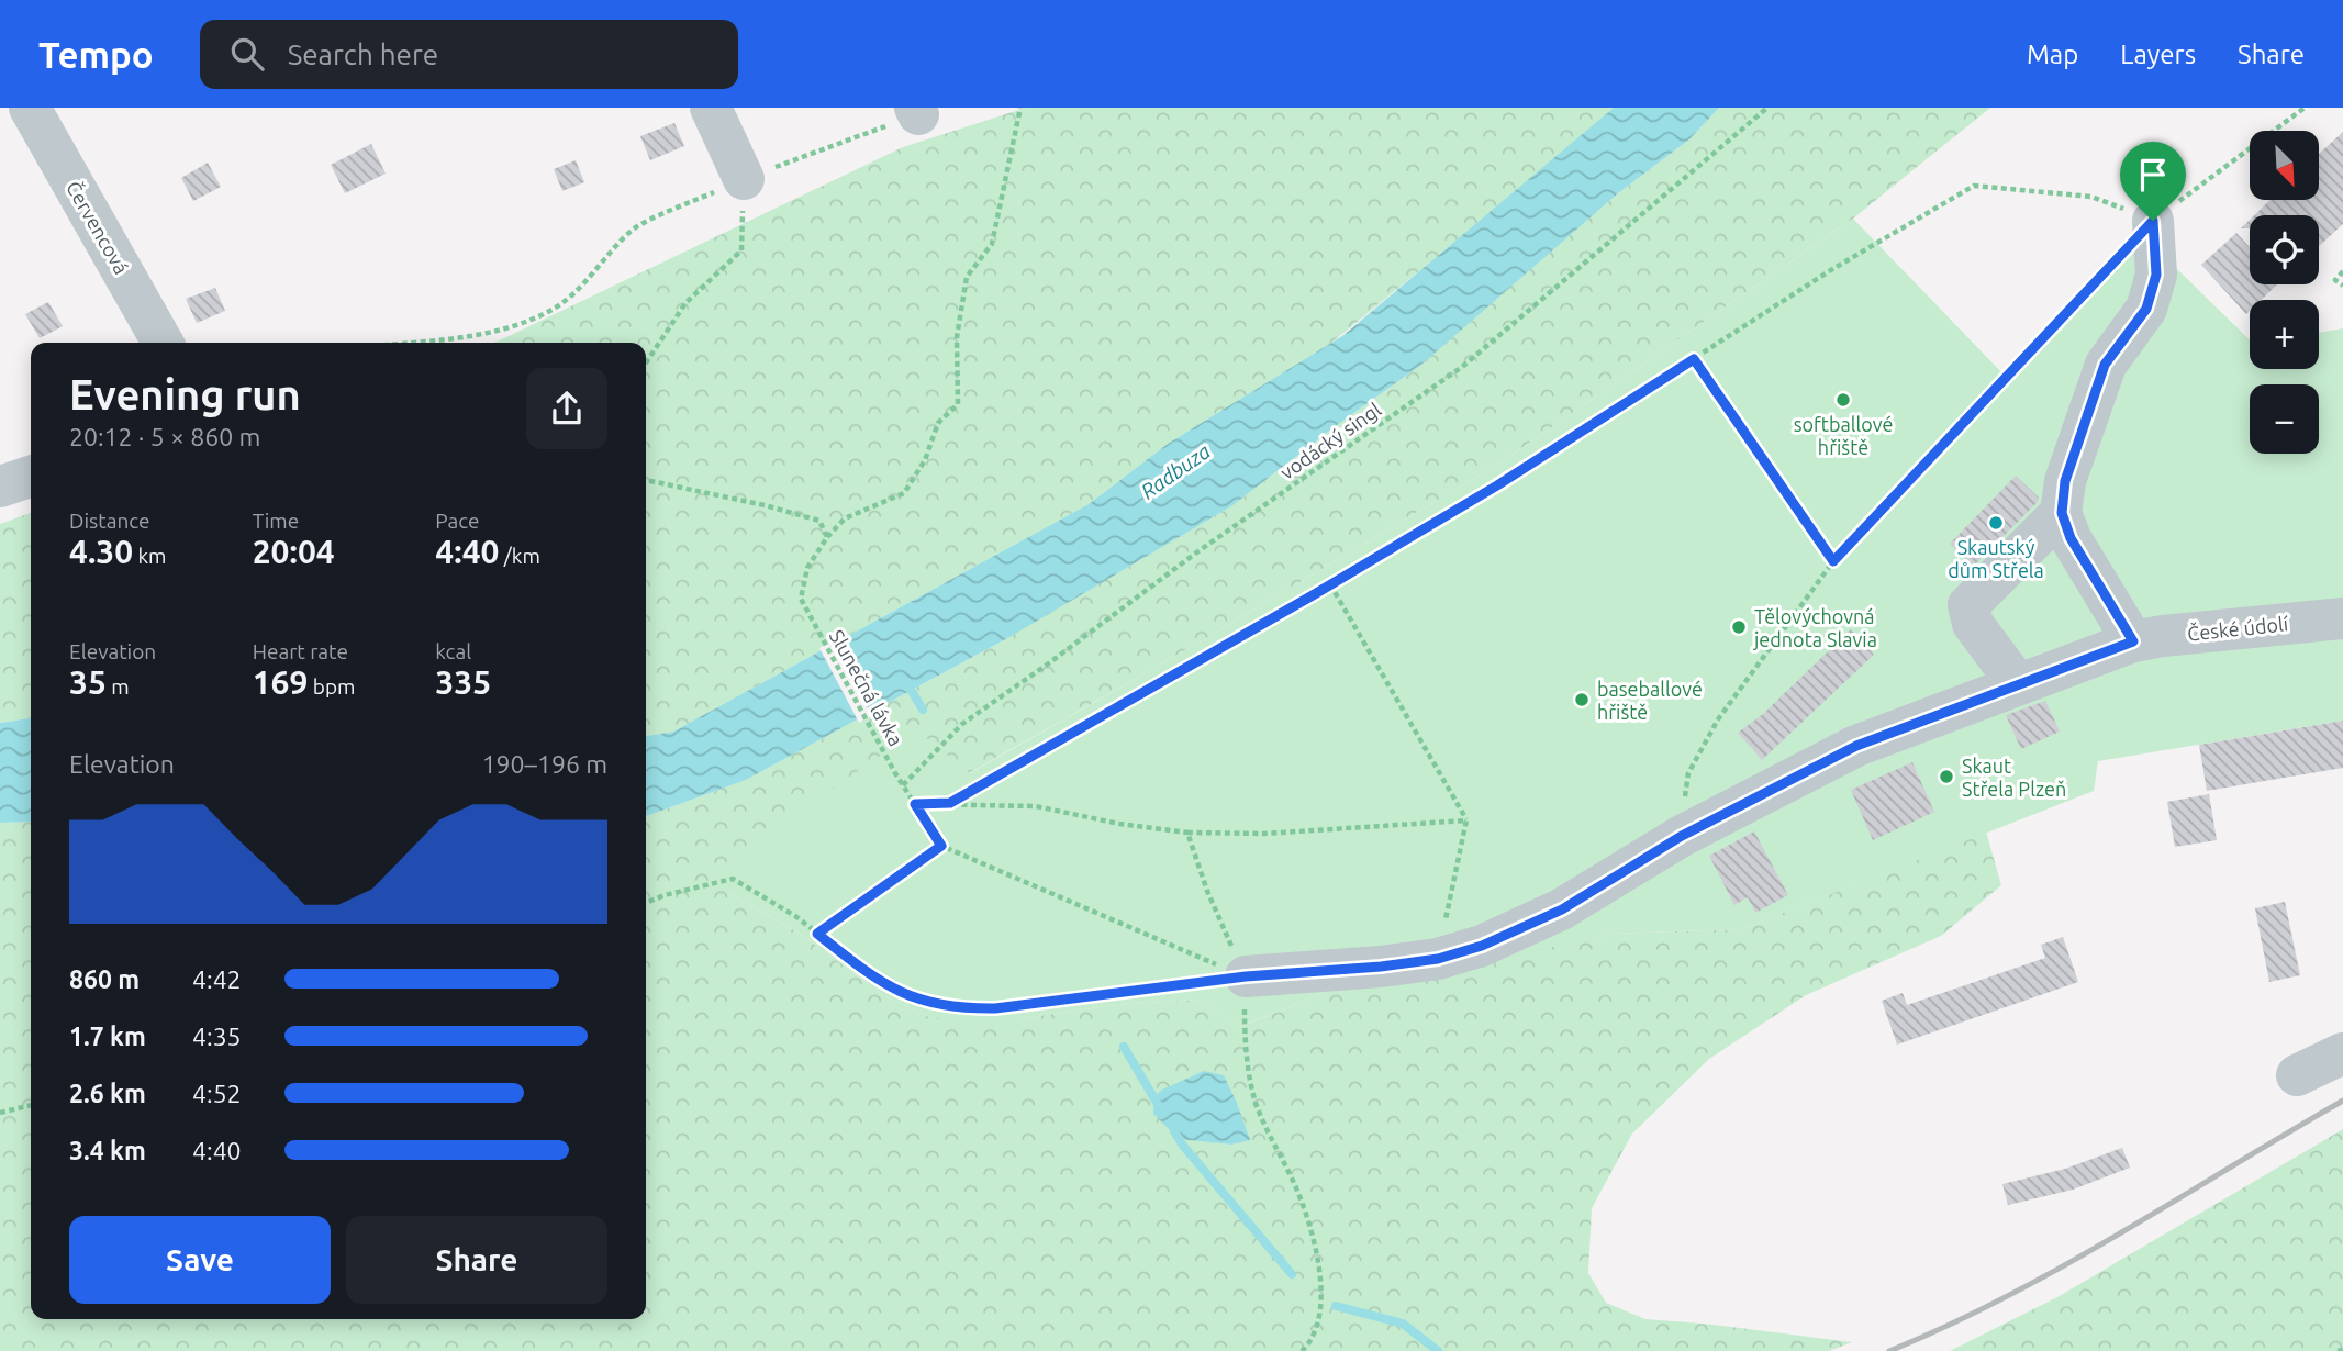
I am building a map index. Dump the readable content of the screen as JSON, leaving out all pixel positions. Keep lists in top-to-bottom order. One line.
{"streets":{"street":["Červencová","České údolí"],"path":["vodácký singl","Slunečná lávka"]},"crossings":[["vodácký singl","Slunečná lávka"]],"water":["Radbuza"],"places":["softballové hřiště","Skautský dům Střela","Tělovýchovná jednota Slavia","baseballové hřiště","Skaut Střela Plzeň"],"north":"bottom right","page":{"header":"Tempo","search":"Search here","nav":["Map","Layers","Share"],"map_buttons":["+","−"],"heading":["Evening run","20:12 · 5 × 860 m"],"stats":[["Distance","4.30 km"],["Time","20:04"],["Pace","4:40 /km"],["Elevation","35 m"],["Heart rate","169 bpm"],["kcal","335"]],"chart":["Elevation","190–196 m"],"list":[{"name":"860 m","note":"4:42"},{"name":"1.7 km","note":"4:35"},{"name":"2.6 km","note":"4:52"},{"name":"3.4 km","note":"4:40"}],"buttons":["Save","Share"]}}
